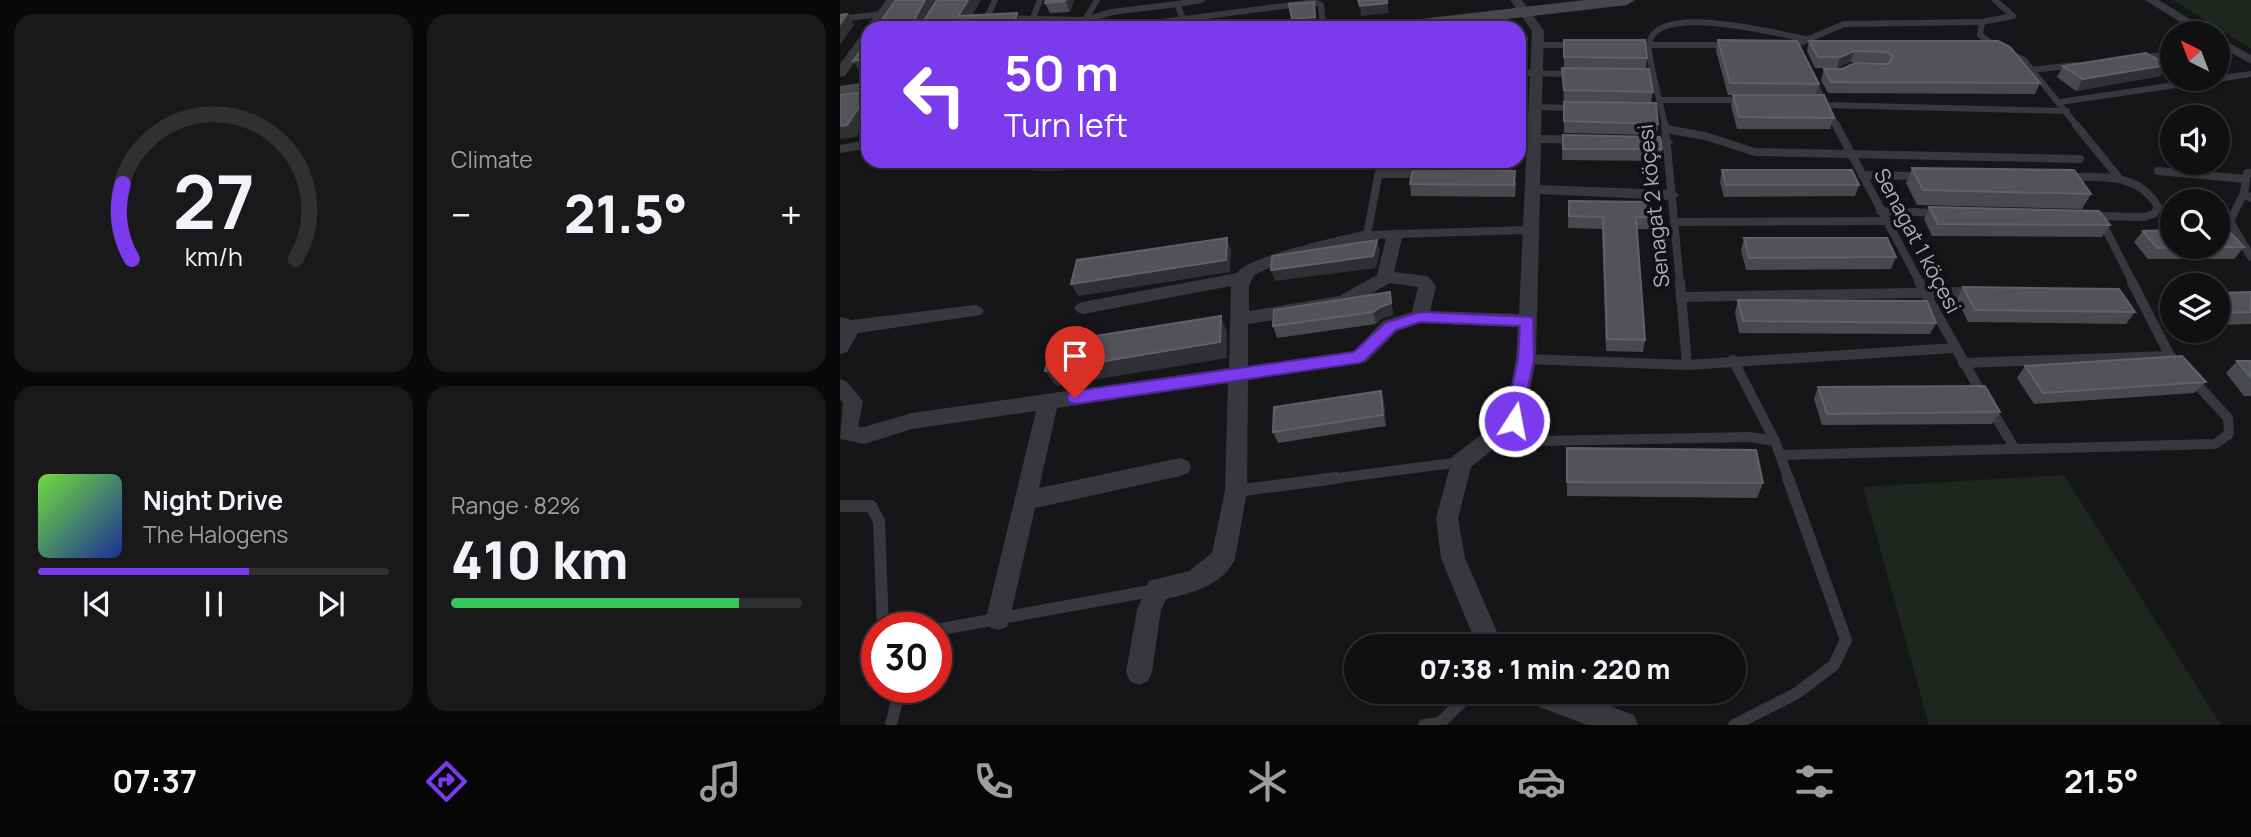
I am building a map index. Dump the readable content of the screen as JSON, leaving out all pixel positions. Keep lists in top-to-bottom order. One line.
{"streets":{"lane":["Senagat 2 köçesi","Senagat 1 köçesi"]},"north":"top left","page":{"tile":["Climate",["Range · 82%","410 km"]],"turn":["50 m","Turn left"],"heat":["−","21.5°","+"],"song":["Night Drive","The Halogens"],"limit":"30","trip":"07:38 · 1 min · 220 m","tabs":["07:37","21.5°"],"gauge":["27","km/h"]}}
